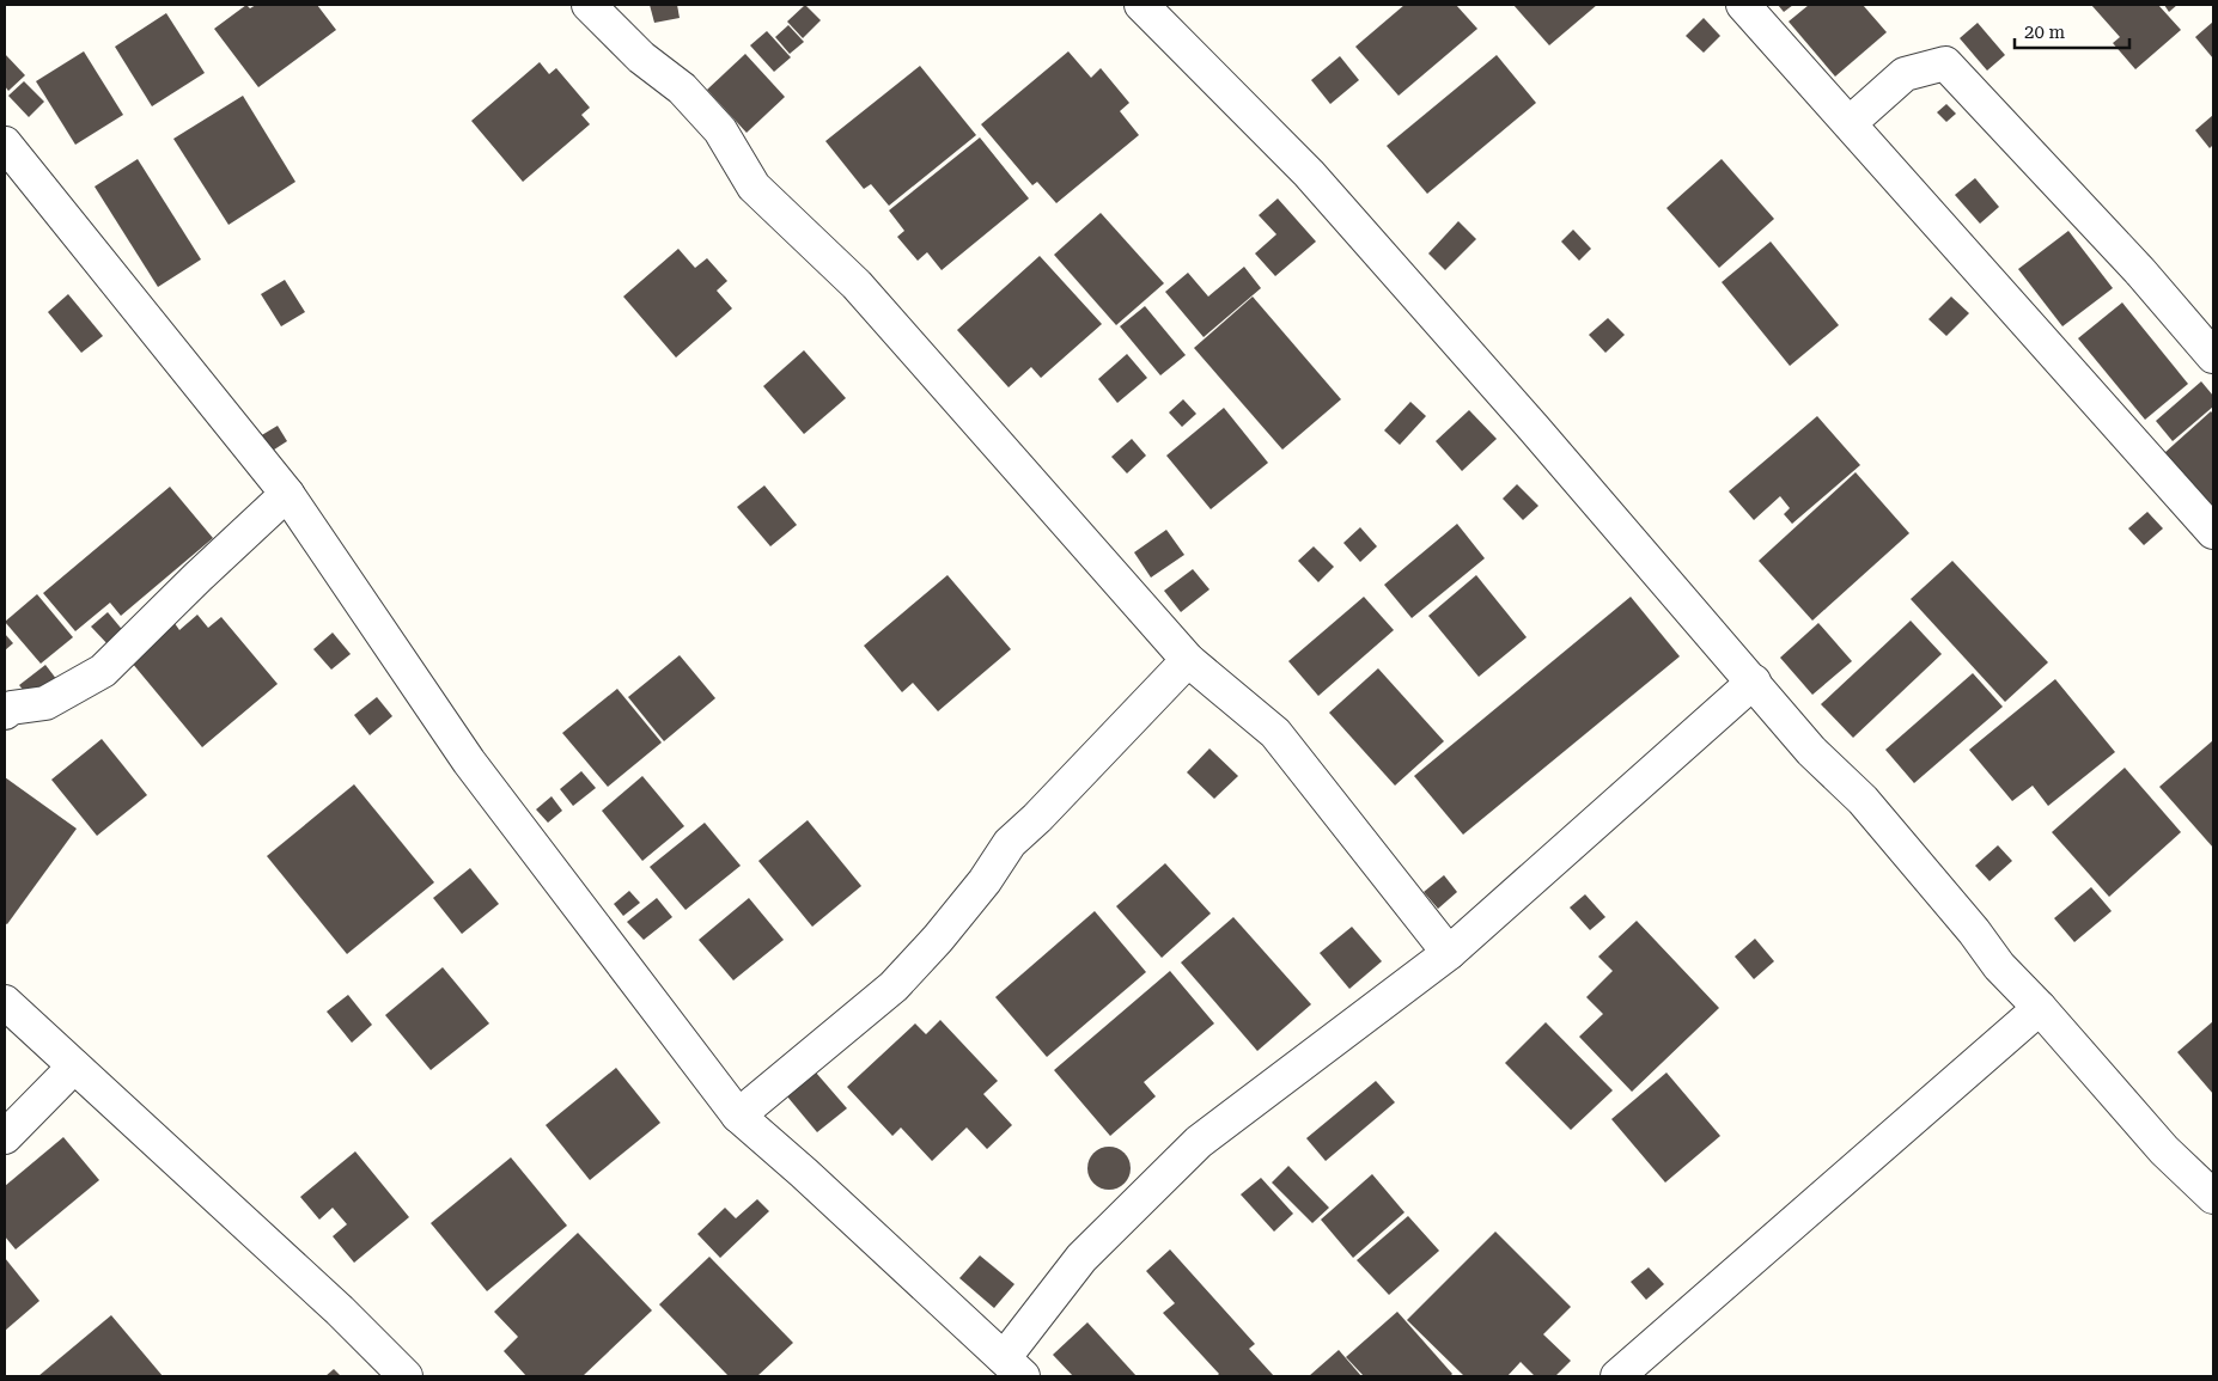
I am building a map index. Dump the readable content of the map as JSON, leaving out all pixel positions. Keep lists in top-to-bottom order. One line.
{"scale_bar":"20 m"}
